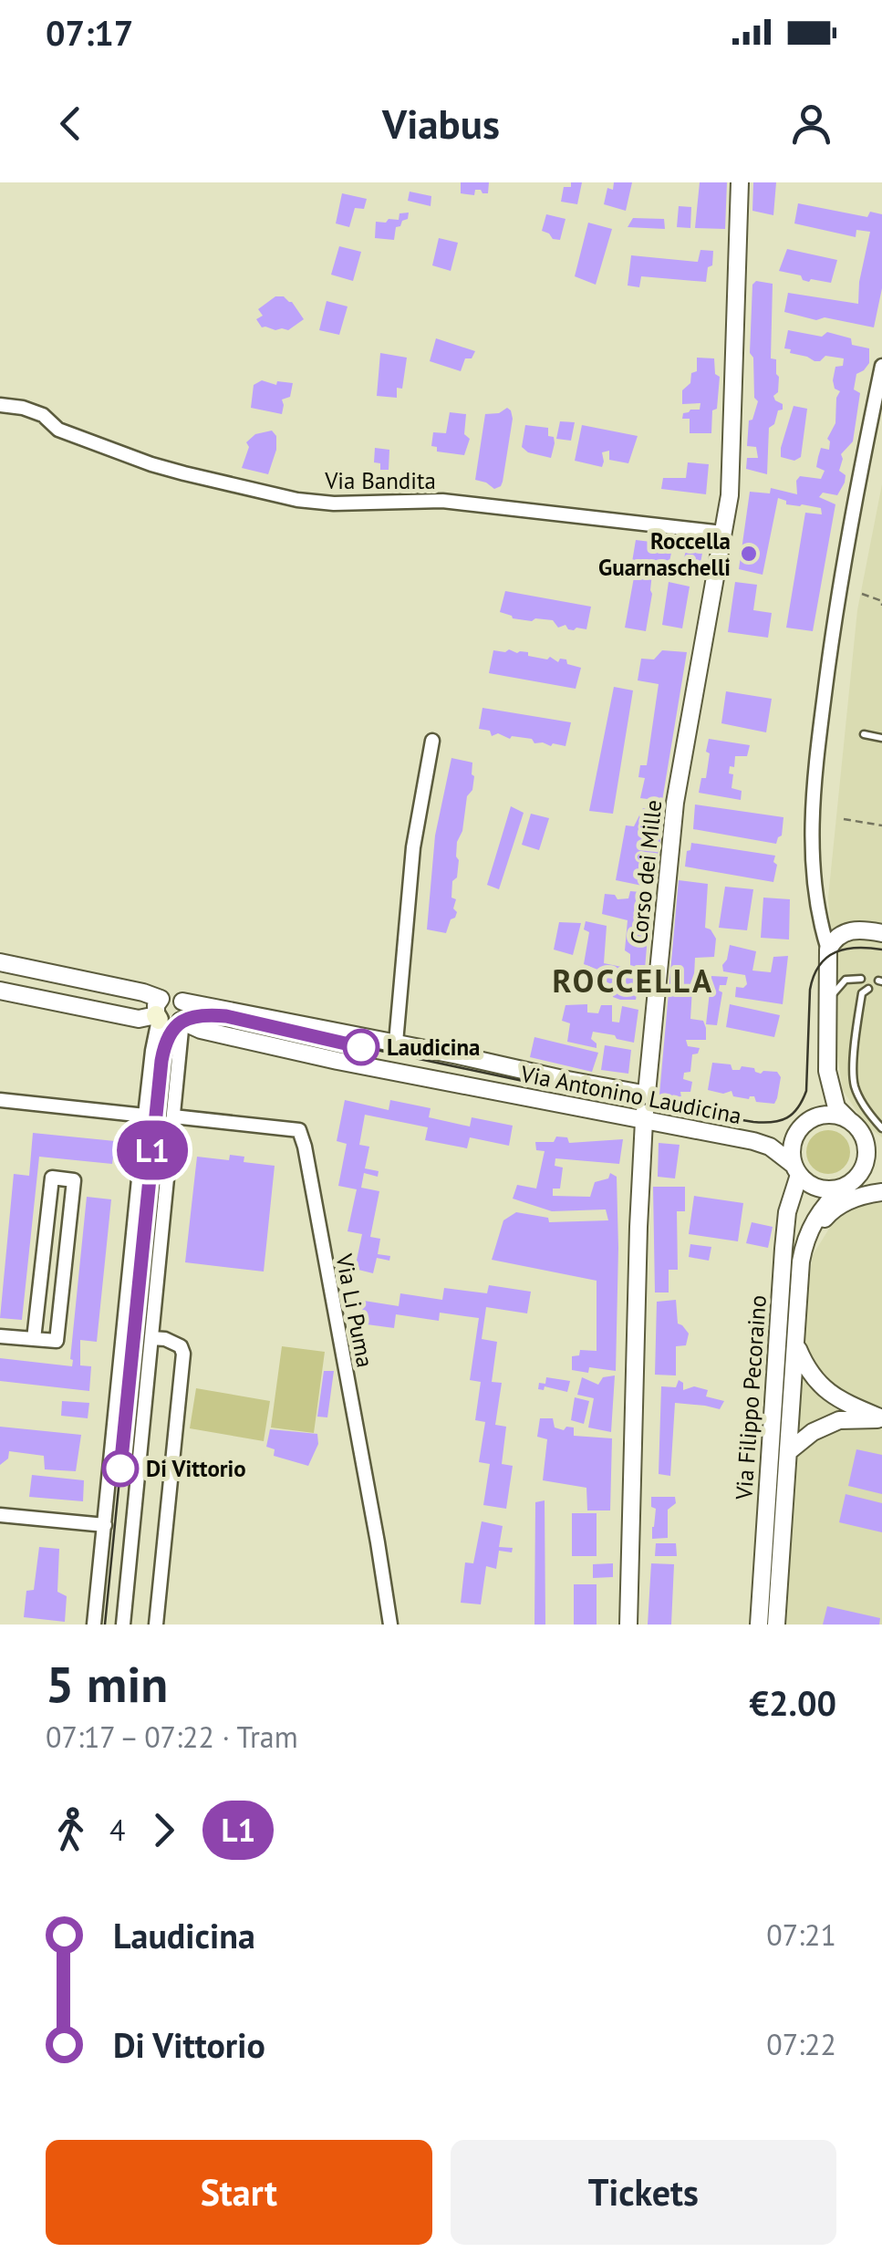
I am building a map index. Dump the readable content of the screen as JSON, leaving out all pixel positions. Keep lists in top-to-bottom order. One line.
{"streets":{"street":["Via Bandita","Corso dei Mille","Via Antonino Laudicina","Via Li Puma","Via Filippo Pecoraino"]},"crossings":[["Via Bandita","Corso dei Mille"],["Corso dei Mille","Via Antonino Laudicina"]],"districts":["ROCCELLA"],"places":["Roccella Guarnaschelli","Laudicina","Di Vittorio"],"lines":["tram line L1"],"page":{"status":"07:17","header":"Viabus","on_map":"L1","heading":["5 min","07:17 – 07:22 · Tram","€2.00"],"legs":["4","L1"],"list":[{"name":"Laudicina","value":"07:21"},{"name":"Di Vittorio","value":"07:22"}],"buttons":["Start","Tickets"]}}
